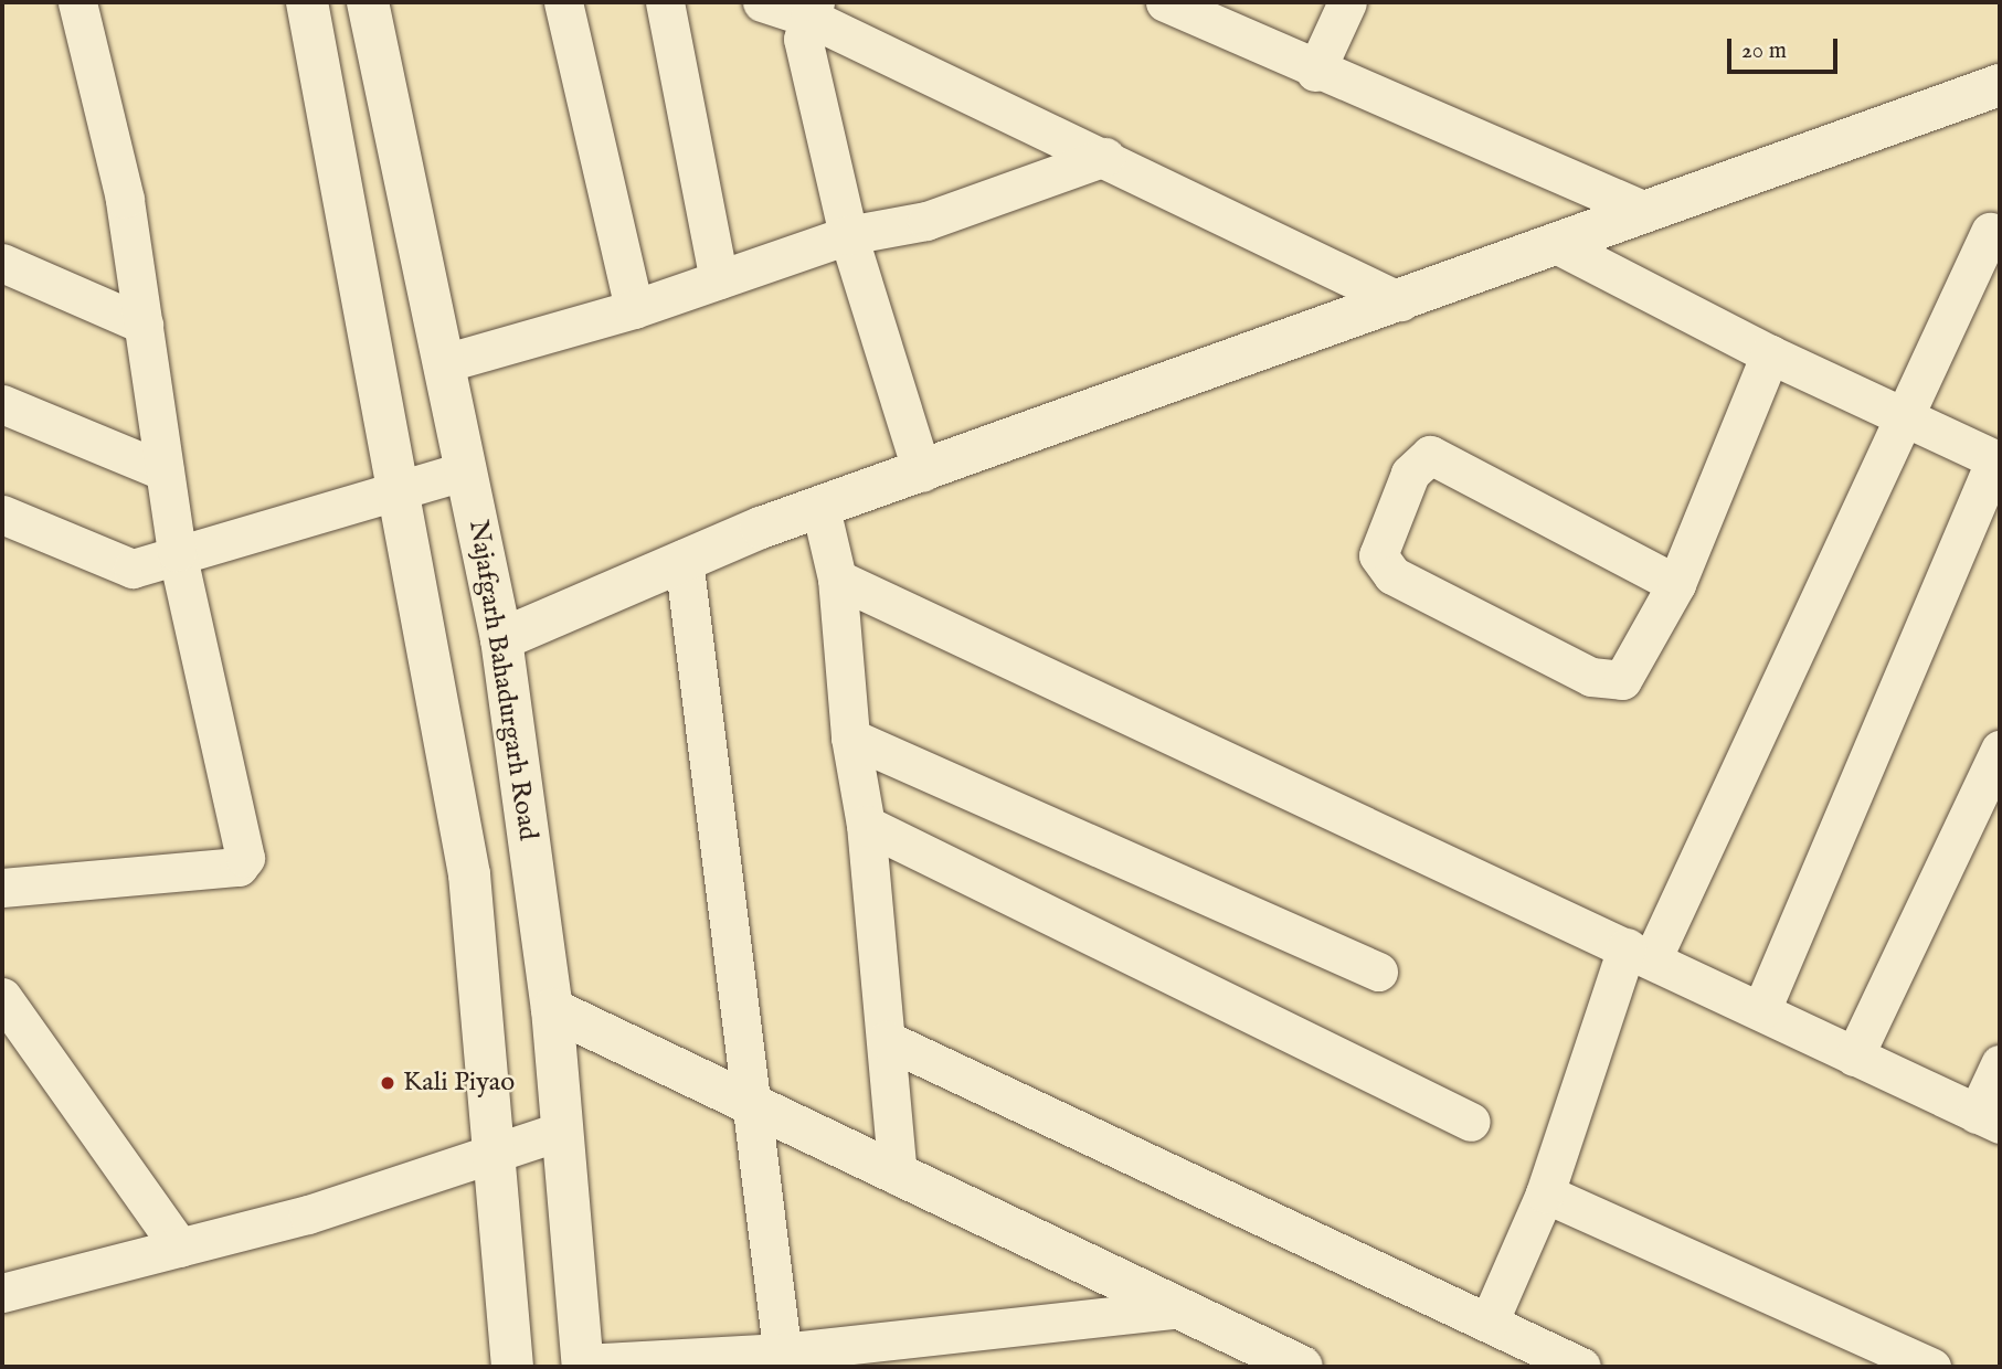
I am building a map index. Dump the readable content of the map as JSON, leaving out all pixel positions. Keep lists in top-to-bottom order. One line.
{"streets":{"main road":["Najafgarh Bahadurgarh Road"]},"places":["Kali Piyao"],"scale_bar":"20 m"}
